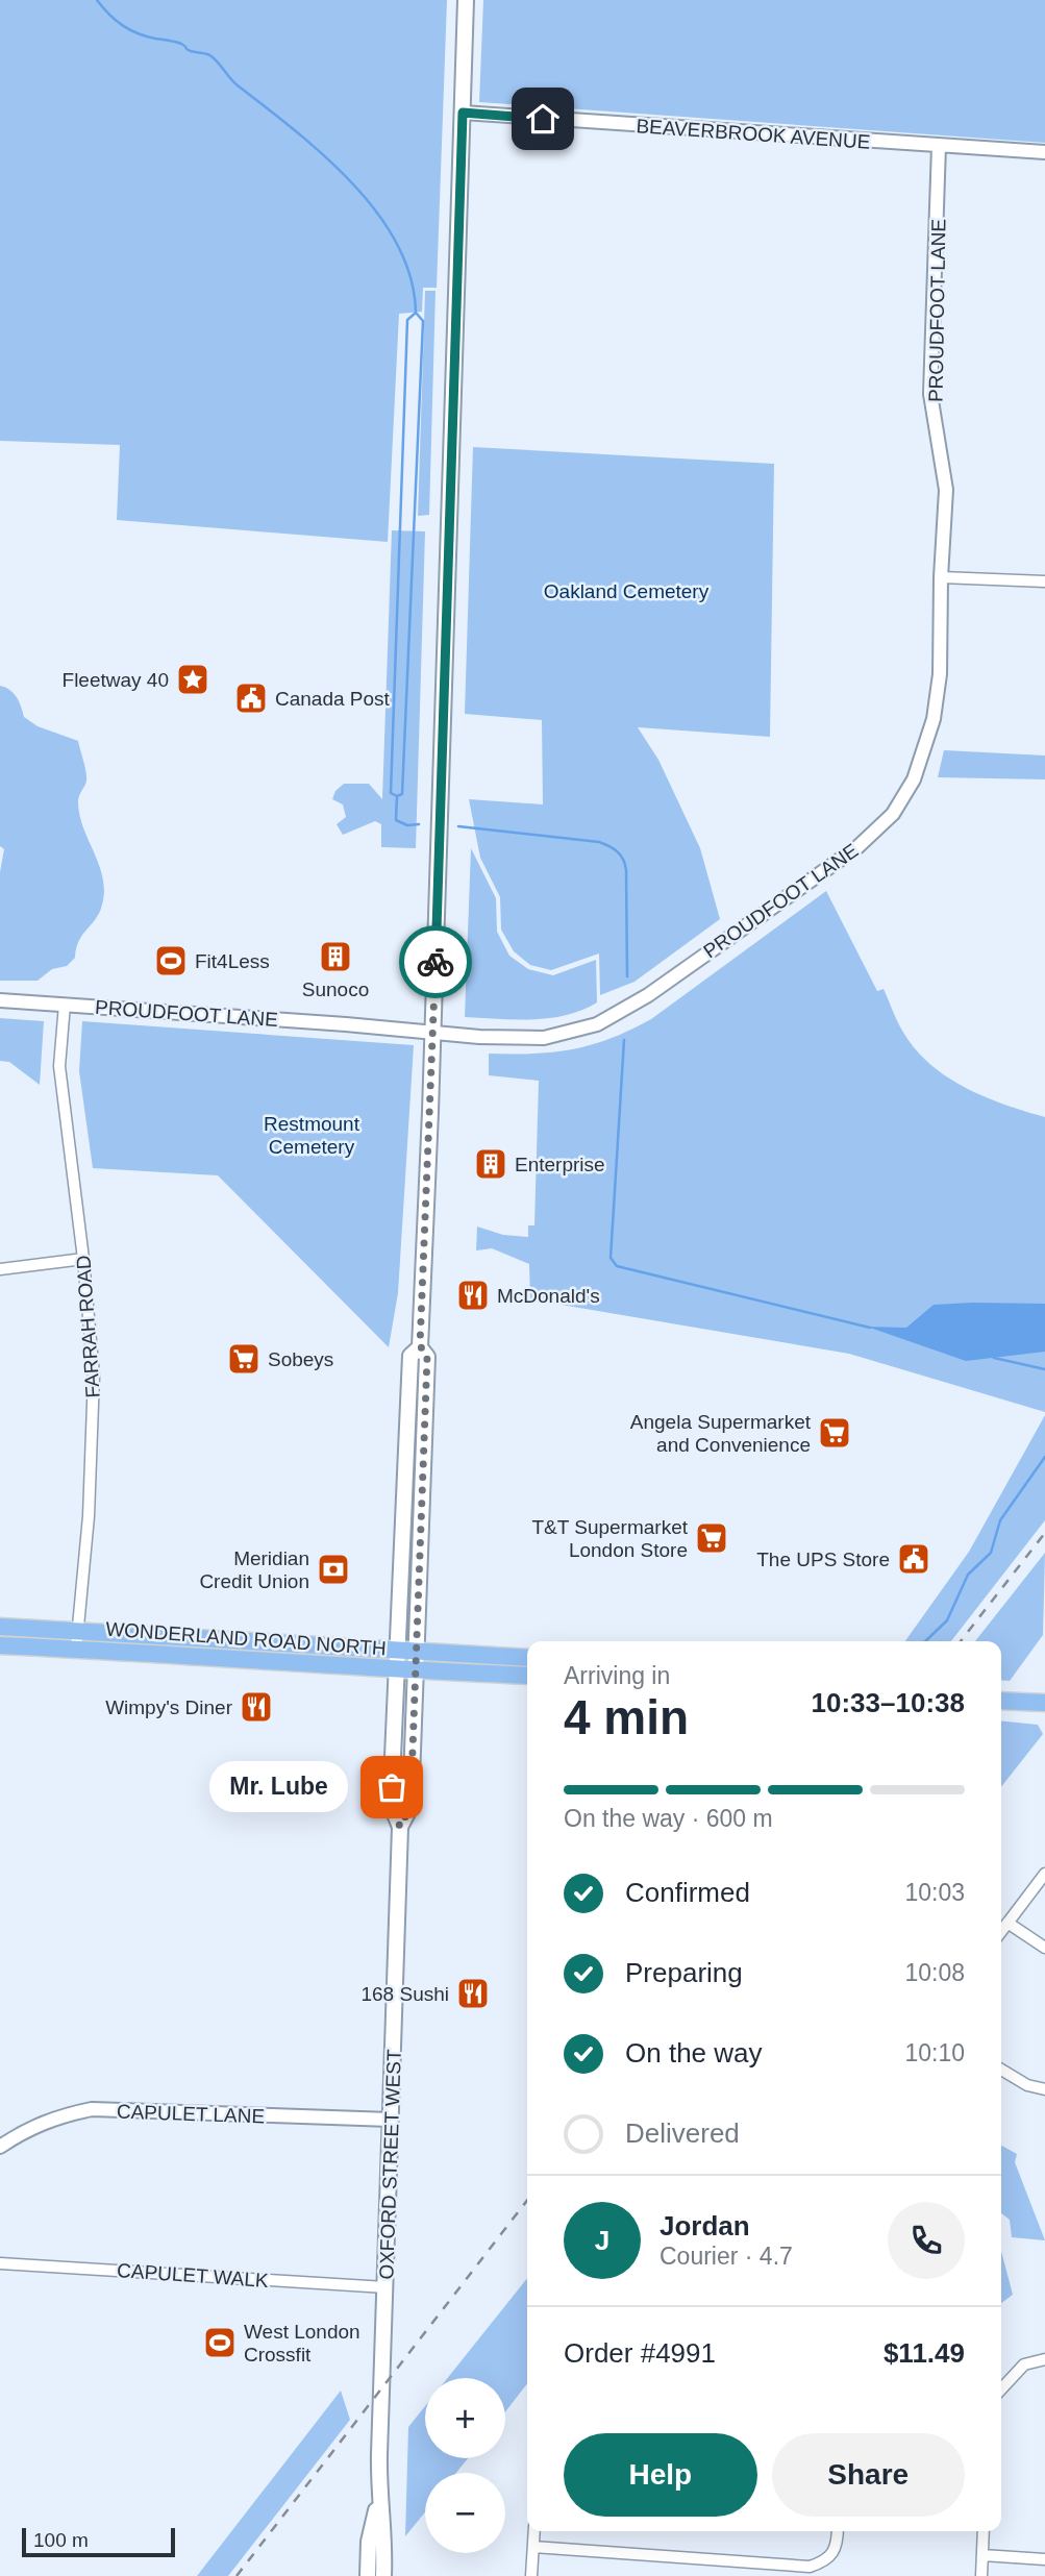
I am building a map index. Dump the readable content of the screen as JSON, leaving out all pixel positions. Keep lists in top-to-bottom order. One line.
{"streets":{"main road":["WONDERLAND ROAD NORTH","OXFORD STREET WEST"],"street":["BEAVERBROOK AVENUE","PROUDFOOT LANE","FARRAH ROAD","CAPULET LANE","CAPULET WALK"]},"crossings":[["BEAVERBROOK AVENUE","PROUDFOOT LANE"],["BEAVERBROOK AVENUE","OXFORD STREET WEST"],["PROUDFOOT LANE","FARRAH ROAD"],["PROUDFOOT LANE","OXFORD STREET WEST"],["FARRAH ROAD","WONDERLAND ROAD NORTH"],["WONDERLAND ROAD NORTH","OXFORD STREET WEST"],["CAPULET LANE","OXFORD STREET WEST"],["OXFORD STREET WEST","CAPULET WALK"]],"parks":["Oakland Cemetery","Restmount Cemetery"],"places":{"place":["Fleetway 40"],"public building":["Canada Post","The UPS Store"],"building":["Sunoco","Enterprise"],"sports":["Fit4Less","West London Crossfit"],"restaurant":["McDonald's","Wimpy's Diner","168 Sushi"],"supermarket":["Sobeys","Angela Supermarket and Convenience","T&T Supermarket London Store"],"bank":["Meridian Credit Union"],"other":["Mr. Lube"]},"scale_bar":"100 m","page":{"heading":["4 min","Arriving in","10:33–10:38"],"panel":["Jordan","Courier · 4.7","Order #4991","$11.49"],"bubble":"Mr. Lube","bar":"On the way · 600 m","list":[["Confirmed","10:03"],["Preparing","10:08"],["On the way","10:10"],"Delivered"],"round":"J","map_buttons":["+","−"],"buttons":["Help","Share"],"scale":"100 m"}}
